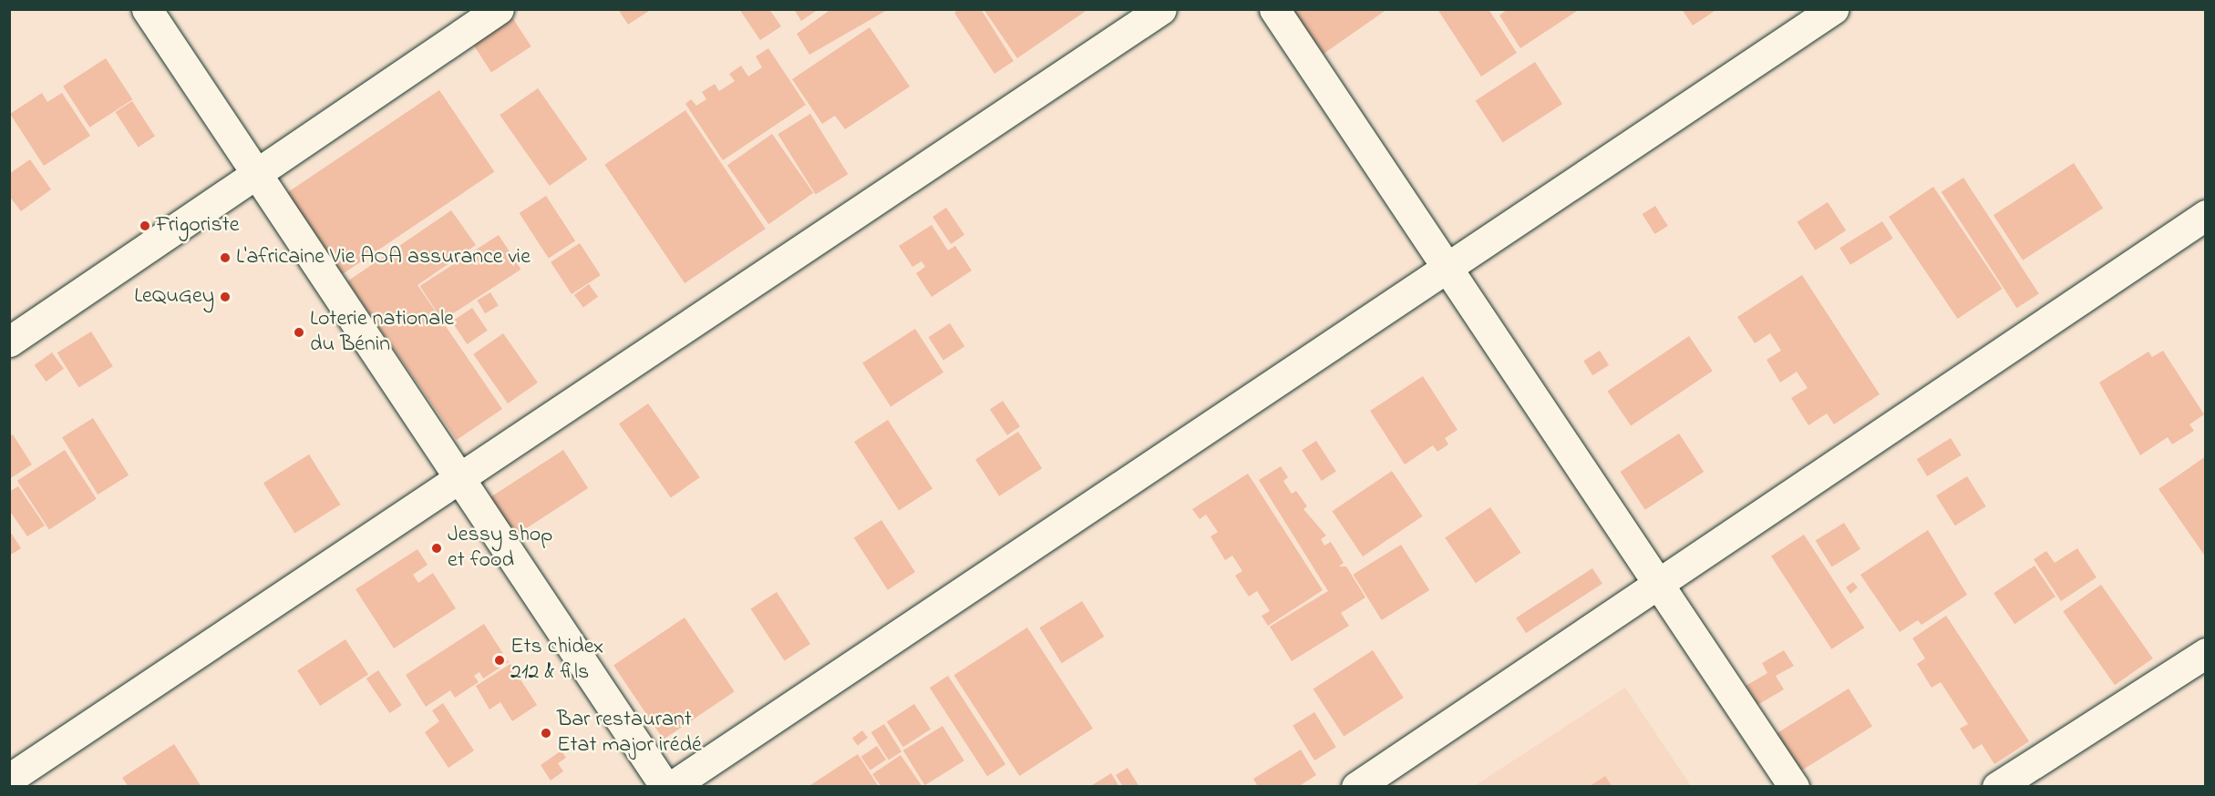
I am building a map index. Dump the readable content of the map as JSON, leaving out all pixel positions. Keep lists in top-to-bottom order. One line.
{"places":["Frigoriste","L'africaine Vie AOA assurance vie","LeQuGey","Loterie nationale du Bénin","Jessy shop et food","Ets chidex 212 & fils","Bar restaurant Etat major irédé"]}
